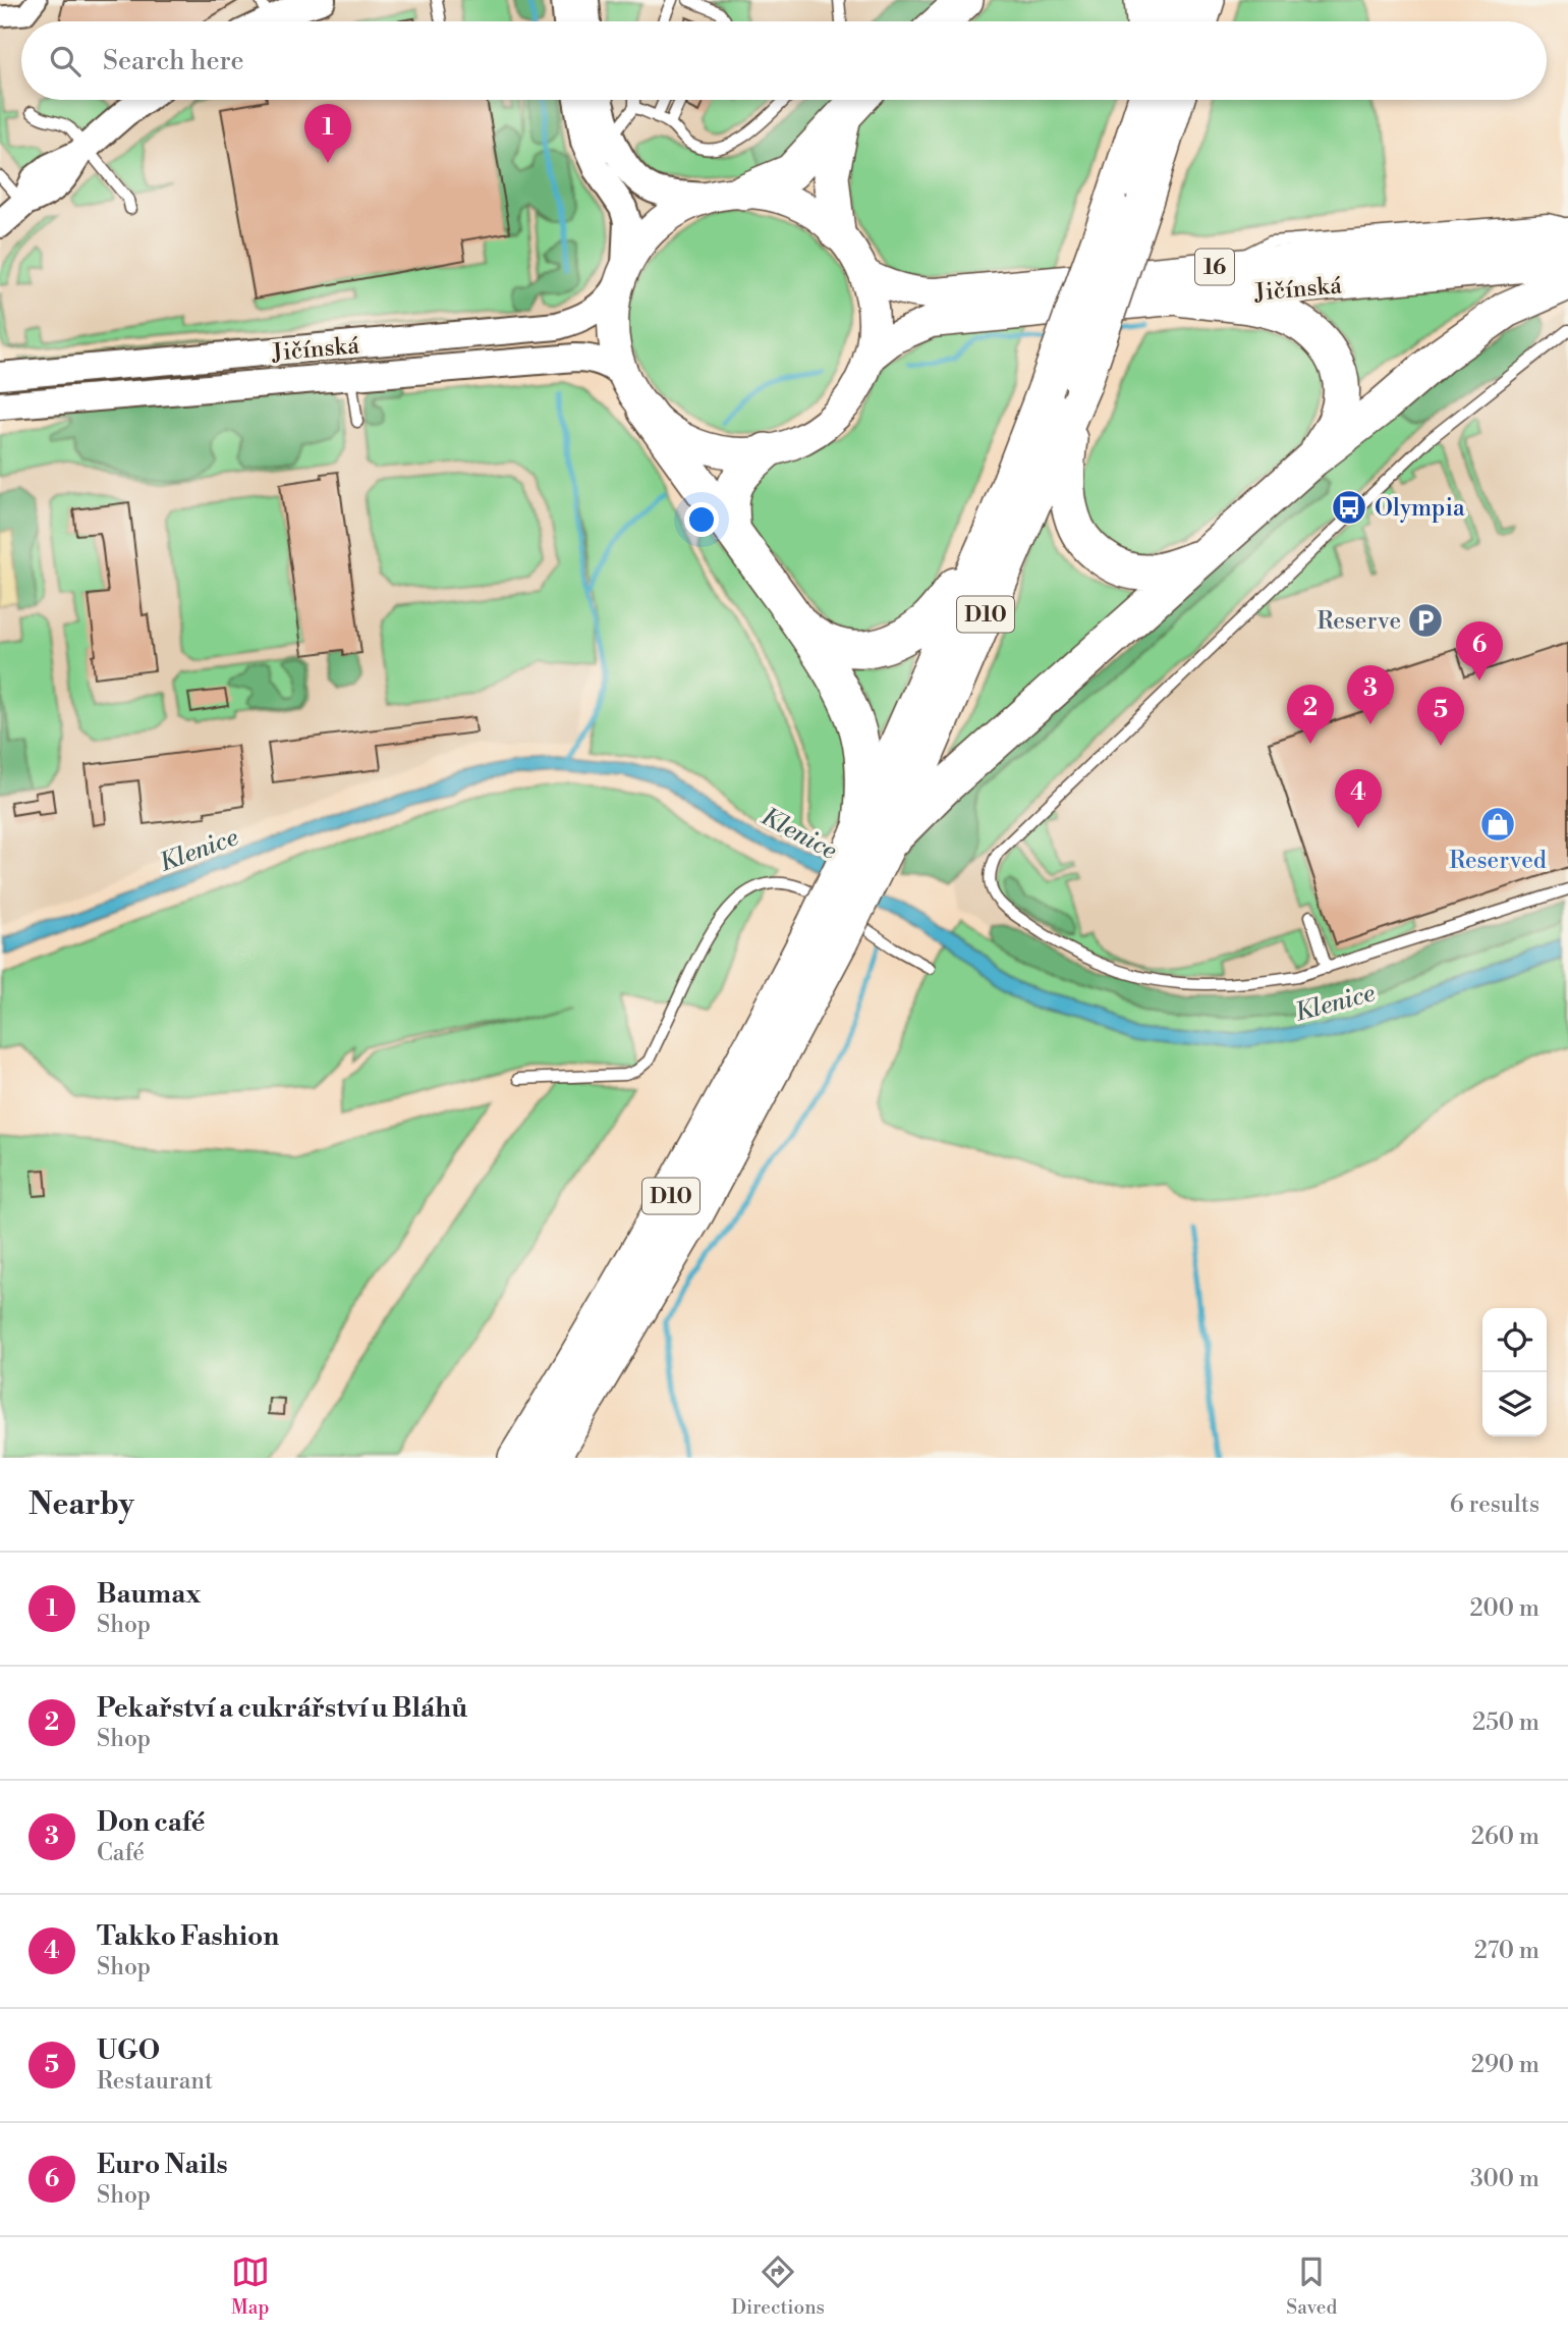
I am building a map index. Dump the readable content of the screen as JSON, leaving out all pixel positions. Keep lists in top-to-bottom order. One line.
{"streets":{"highway":["D10"],"main road":["16","Jičínská"]},"water":["Klenice"],"places":{"bus stop":["Olympia"],"parking":["Reserve"],"shop":["Reserved"]},"page":{"search":"Search here","pins":["1","6","3","2","5","4"],"heading":["Nearby","6 results"],"list":[{"mark":"1","name":"Baumax","note":"Shop","value":"200 m"},{"mark":"2","name":"Pekařství a cukrářství u Bláhů","note":"Shop","value":"250 m"},{"mark":"3","name":"Don café","note":"Café","value":"260 m"},{"mark":"4","name":"Takko Fashion","note":"Shop","value":"270 m"},{"mark":"5","name":"UGO","note":"Restaurant","value":"290 m"},{"mark":"6","name":"Euro Nails","note":"Shop","value":"300 m"}],"nav":["Map","Directions","Saved"]}}
